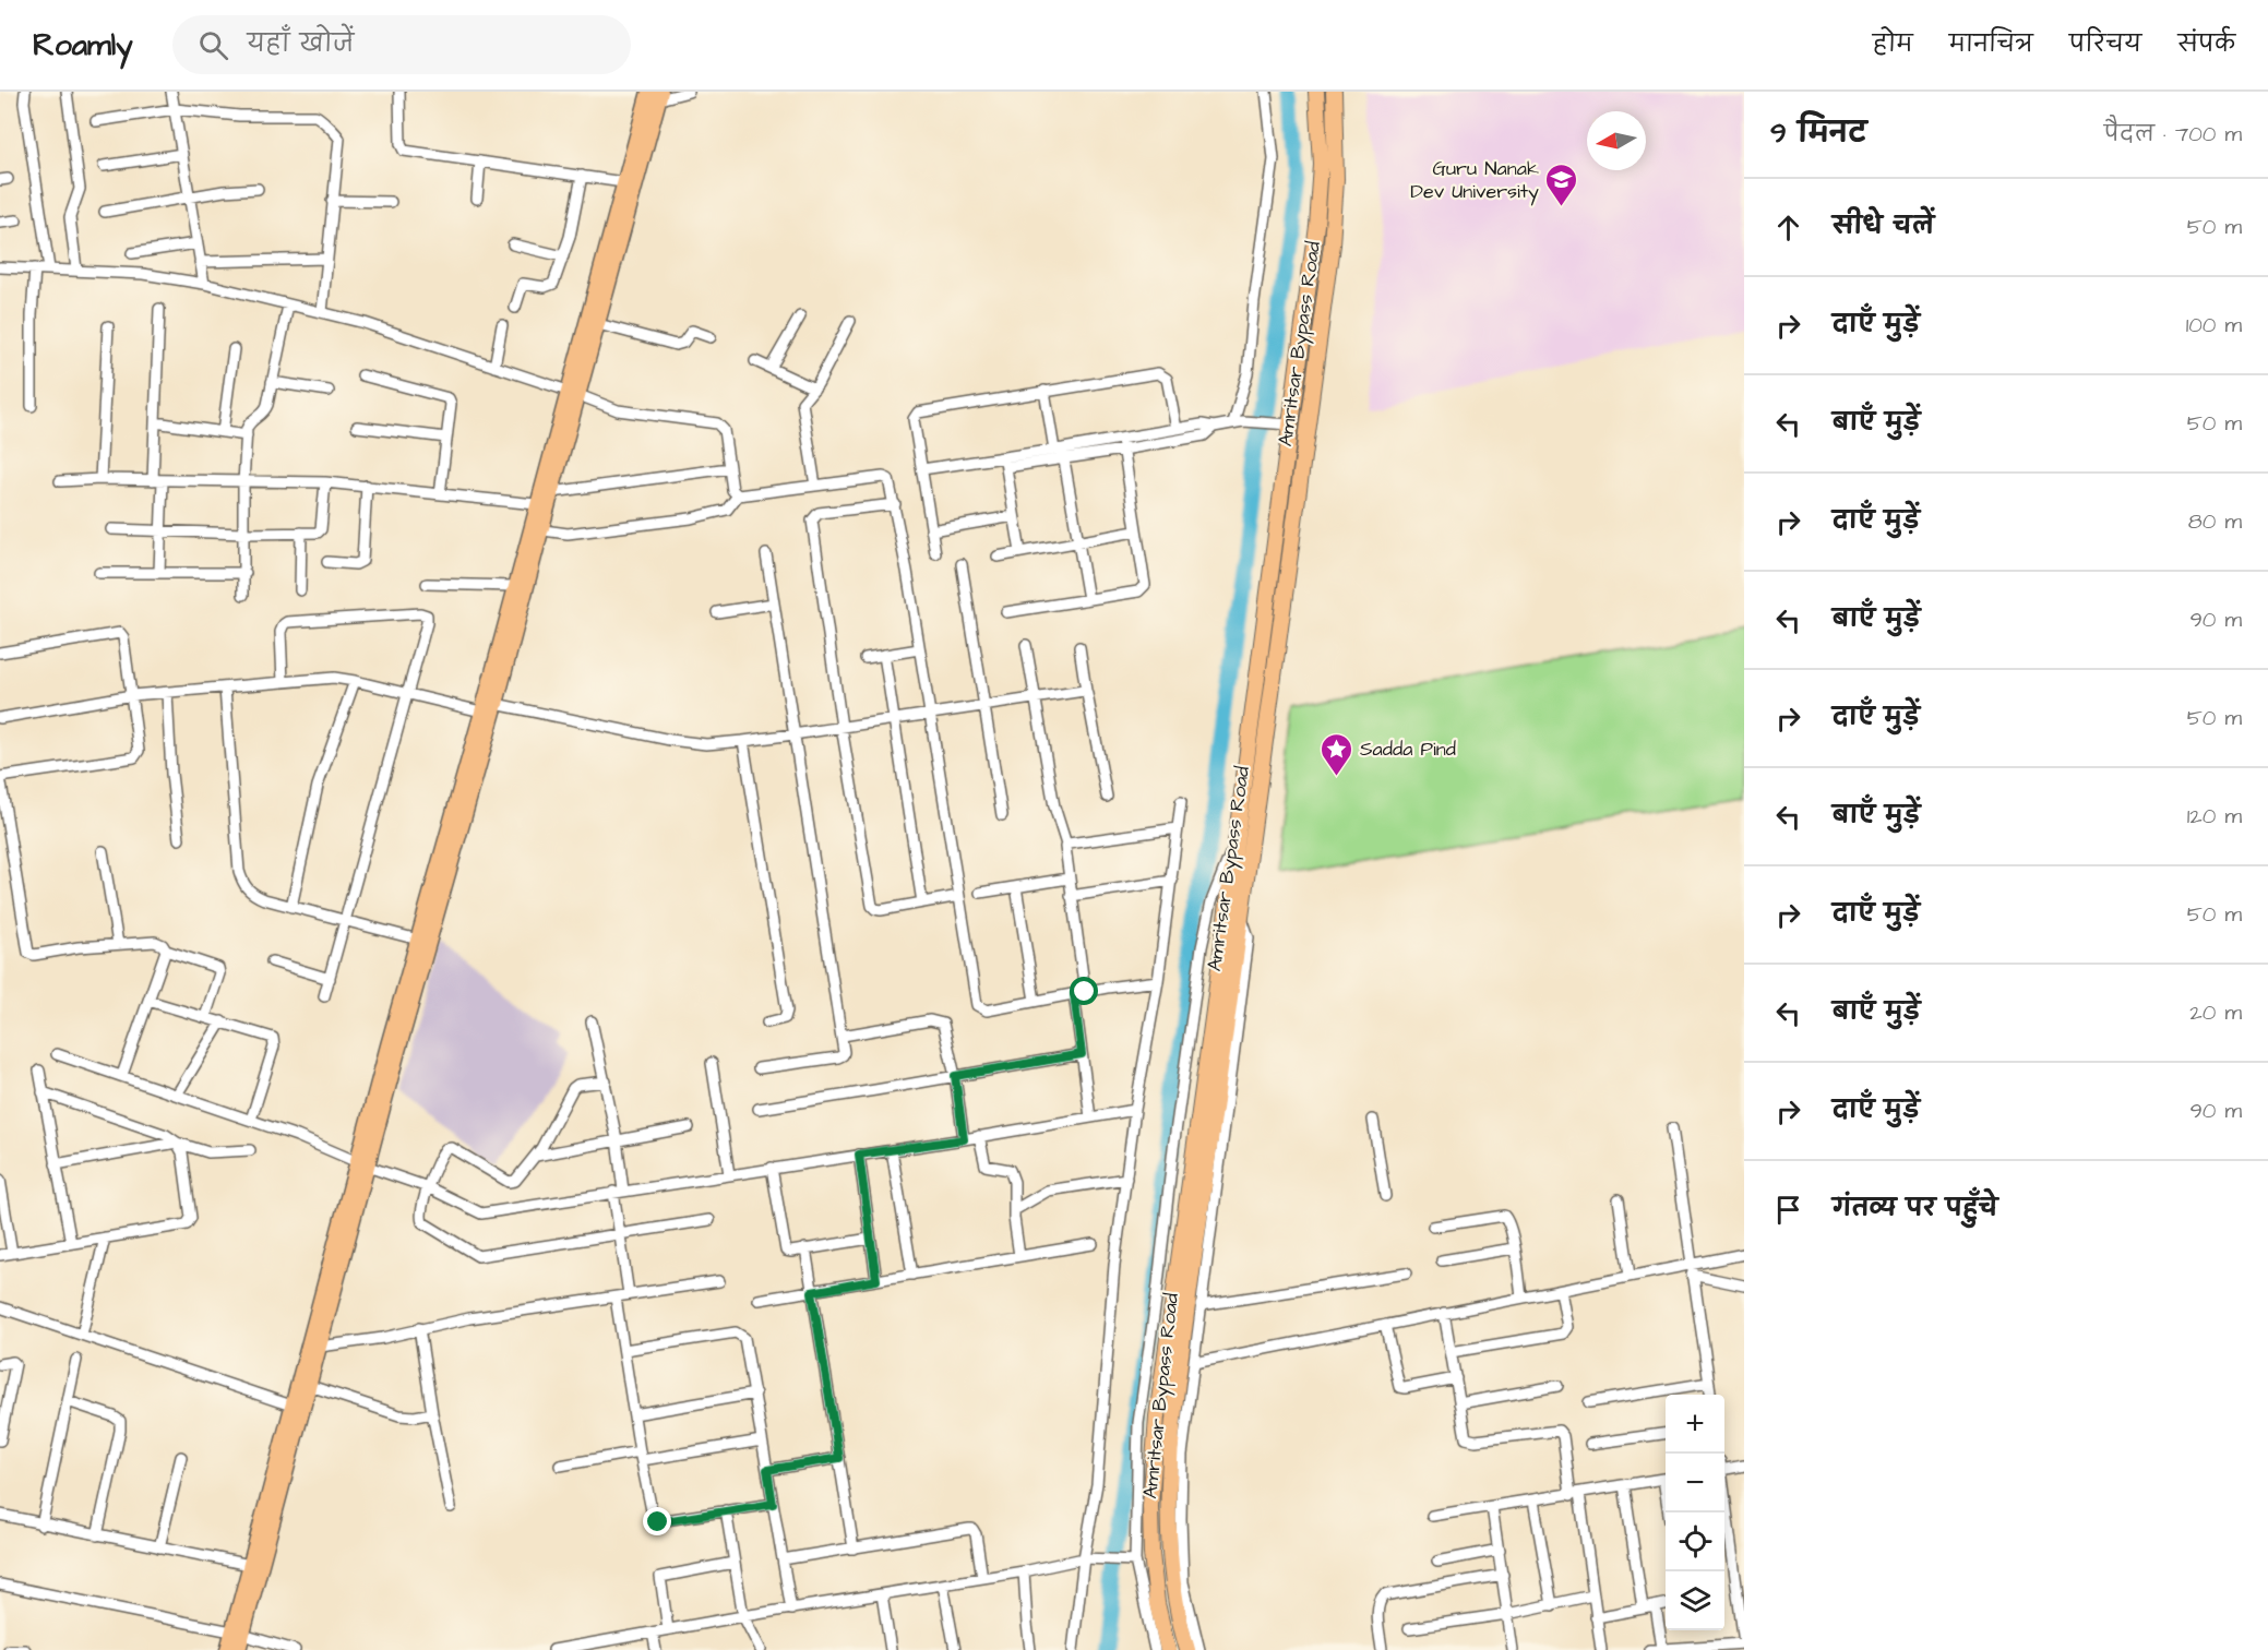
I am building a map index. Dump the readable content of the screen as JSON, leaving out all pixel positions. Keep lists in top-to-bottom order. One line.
{"streets":{"highway":["Amritsar Bypass Road"]},"places":{"school or university":["Guru Nanak Dev University"],"place":["Sadda Pind"]},"north":"left","page":{"header":"Roamly","search":"यहाँ खोजें","nav":["होम","मानचित्र","परिचय","संपर्क"],"heading":["9 मिनट","पैदल · 700 m"],"list":[["सीधे चलें","50 m"],["दाएँ मुड़ें","100 m"],["बाएँ मुड़ें","50 m"],["दाएँ मुड़ें","80 m"],["बाएँ मुड़ें","90 m"],["दाएँ मुड़ें","50 m"],["बाएँ मुड़ें","120 m"],["दाएँ मुड़ें","50 m"],["बाएँ मुड़ें","20 m"],["दाएँ मुड़ें","90 m"],"गंतव्य पर पहुँचे"],"map_buttons":["+","−"]}}
